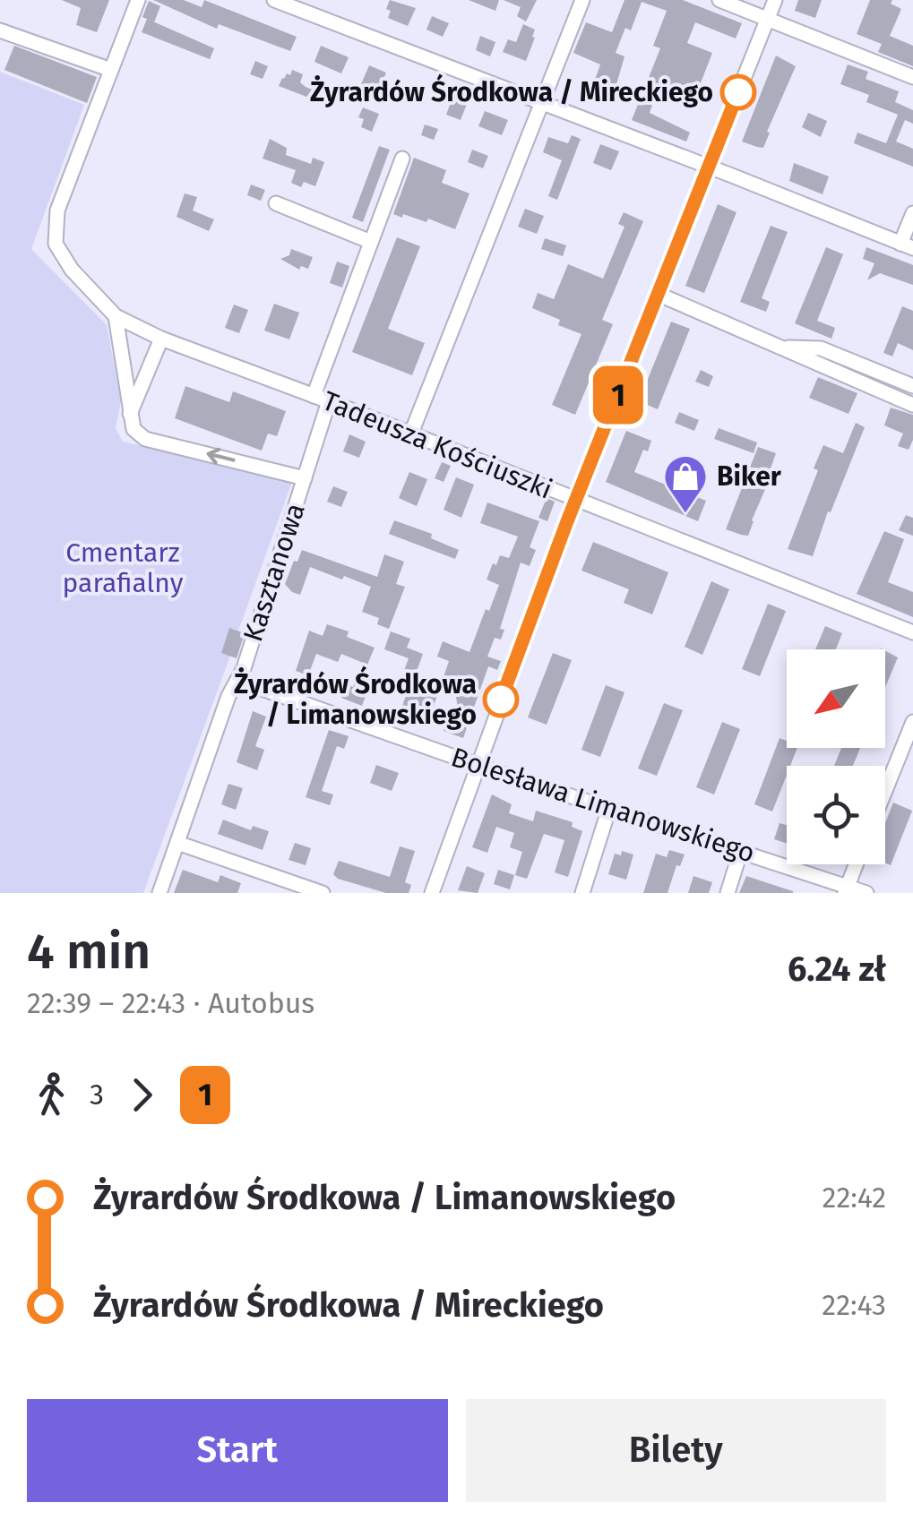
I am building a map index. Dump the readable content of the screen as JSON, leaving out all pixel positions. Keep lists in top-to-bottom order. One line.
{"streets":{"street":["Tadeusza Kościuszki","Kasztanowa","Bolesława Limanowskiego"]},"crossings":[["Tadeusza Kościuszki","Kasztanowa"],["Kasztanowa","Bolesława Limanowskiego"]],"parks":["Cmentarz parafialny"],"places":{"other":["Żyrardów Środkowa / Mireckiego","Żyrardów Środkowa / Limanowskiego"],"shop":["Biker"]},"lines":["bus line 1"],"north":"bottom left","page":{"on_map":"1","heading":["4 min","22:39 – 22:43 · Autobus","6.24 zł"],"legs":["3","1"],"list":[{"name":"Żyrardów Środkowa / Limanowskiego","value":"22:42"},{"name":"Żyrardów Środkowa / Mireckiego","value":"22:43"}],"buttons":["Start","Bilety"]}}
